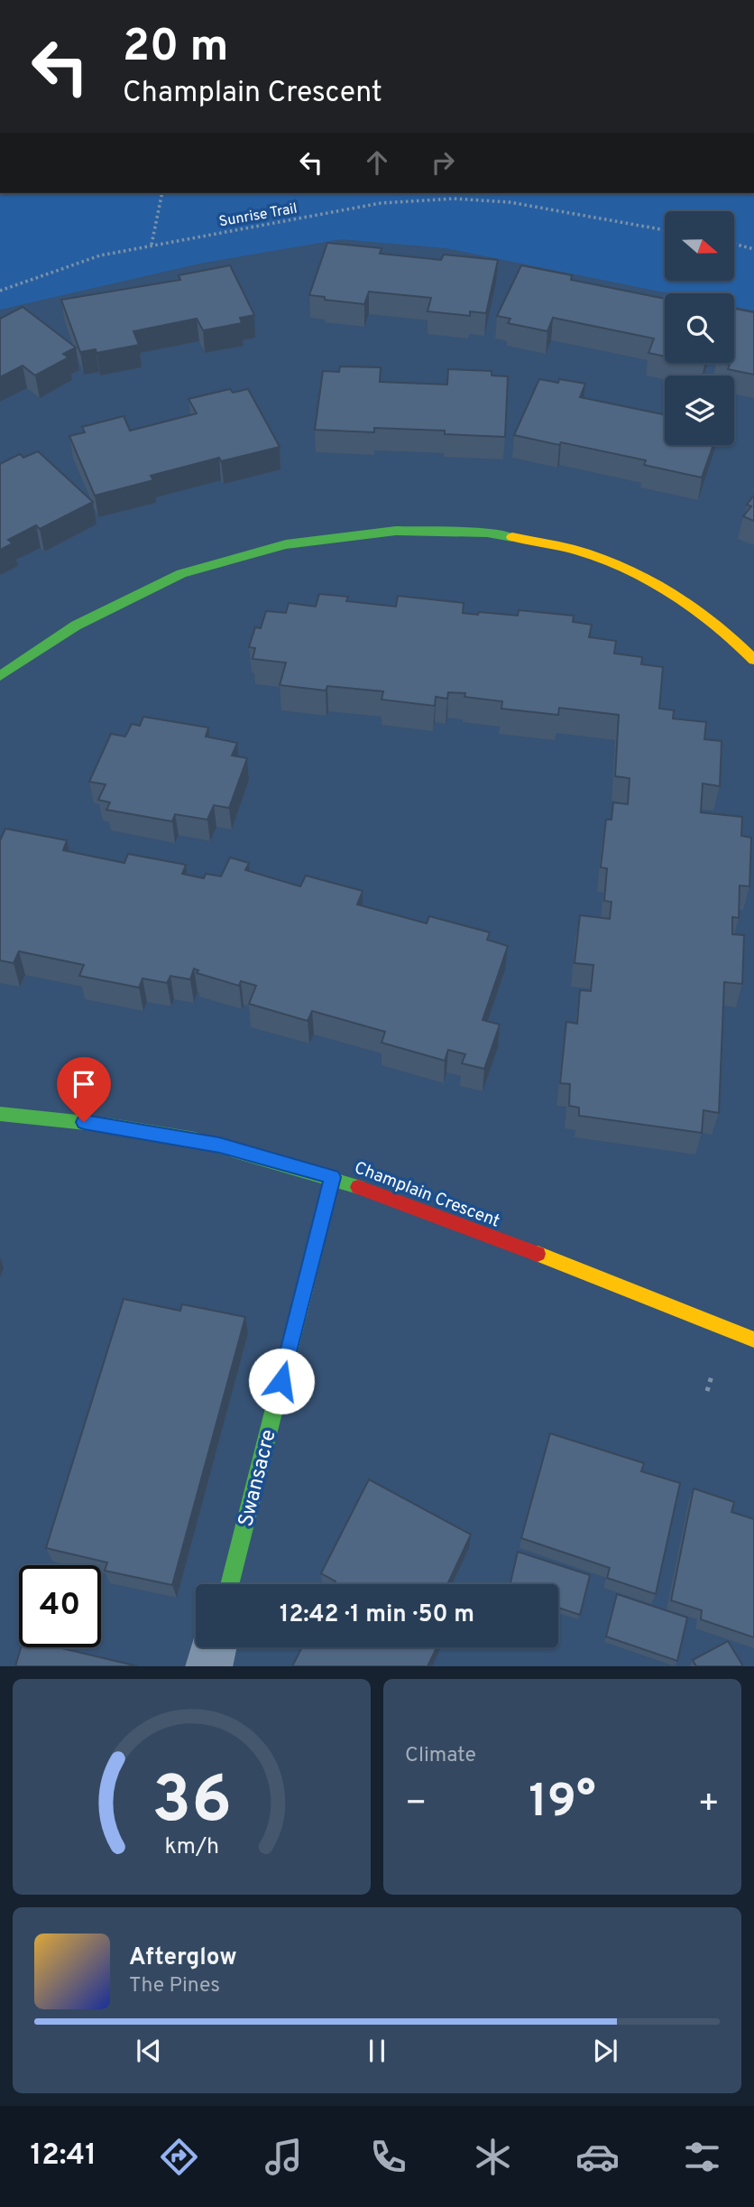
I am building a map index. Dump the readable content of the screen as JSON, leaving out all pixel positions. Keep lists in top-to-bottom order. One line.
{"streets":{"street":["Champlain Crescent","Swansacre"],"path":["Sunrise Trail"]},"crossings":[["Champlain Crescent","Swansacre"]],"north":"right","page":{"turn":["20 m","Champlain Crescent"],"limit":"40","trip":"12:42 · 1 min · 50 m","tile":"Climate","heat":["−","19°","+"],"song":["Afterglow","The Pines"],"tabs":"12:41","gauge":["36","km/h"]}}
